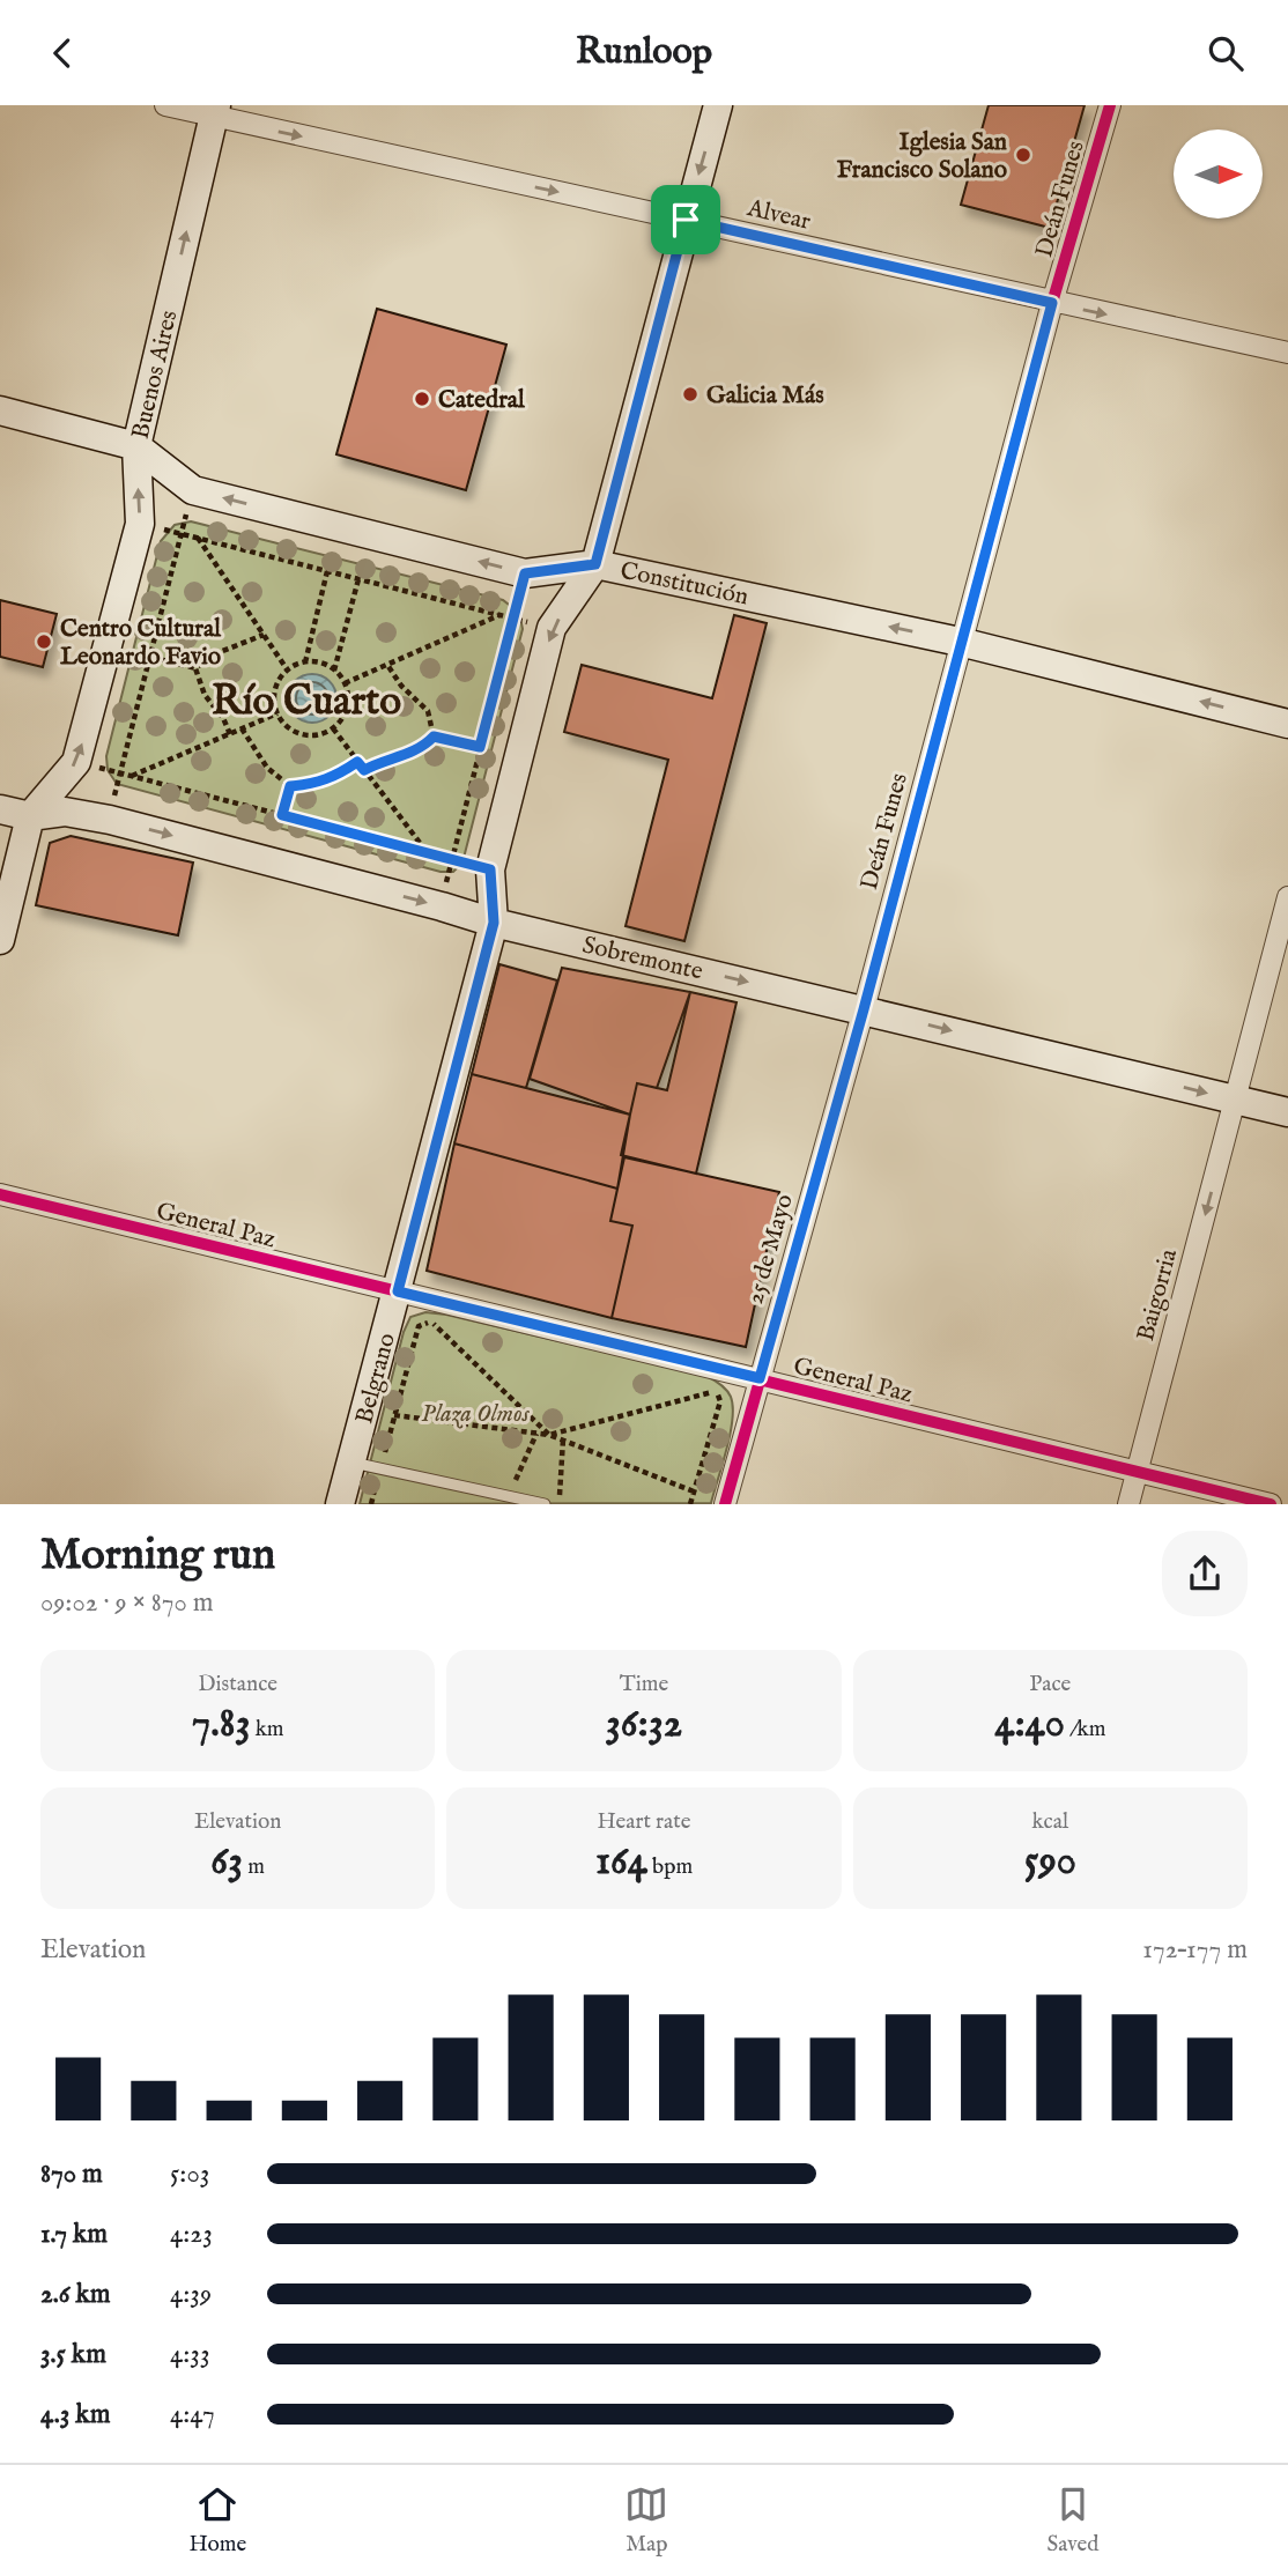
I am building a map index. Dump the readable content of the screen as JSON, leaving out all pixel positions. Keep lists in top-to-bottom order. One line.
{"streets":{"main road":["Buenos Aires","Constitución","Sobremonte","Belgrano"],"street":["Deán Funes","Alvear","General Paz","25 de Mayo","Baigorria"]},"crossings":[["Deán Funes","Alvear"],["Deán Funes","Constitución"],["Deán Funes","Sobremonte"],["Deán Funes","25 de Mayo"],["Alvear","Buenos Aires"],["Buenos Aires","Constitución"],["Buenos Aires","Sobremonte"],["Sobremonte","25 de Mayo"],["Sobremonte","Baigorria"],["Sobremonte","Belgrano"],["General Paz","25 de Mayo"],["General Paz","Baigorria"],["General Paz","Belgrano"]],"one_way":["Alvear","Buenos Aires","Constitución","Sobremonte","Baigorria"],"districts":["Río Cuarto"],"parks":["Plaza Olmos"],"places":["Iglesia San Francisco Solano","Galicia Más","Catedral","Centro Cultural Leonardo Favio"],"north":"right","page":{"header":"Runloop","heading":["Morning run","09:02 · 9 × 870 m"],"stats":[["Distance","7.83 km"],["Time","36:32"],["Pace","4:40 /km"],["Elevation","63 m"],["Heart rate","164 bpm"],["kcal","590"]],"chart":["Elevation","172–177 m"],"list":[{"name":"870 m","note":"5:03"},{"name":"1.7 km","note":"4:23"},{"name":"2.6 km","note":"4:39"},{"name":"3.5 km","note":"4:33"},{"name":"4.3 km","note":"4:47"}],"tabs":["Home","Map","Saved"]}}
